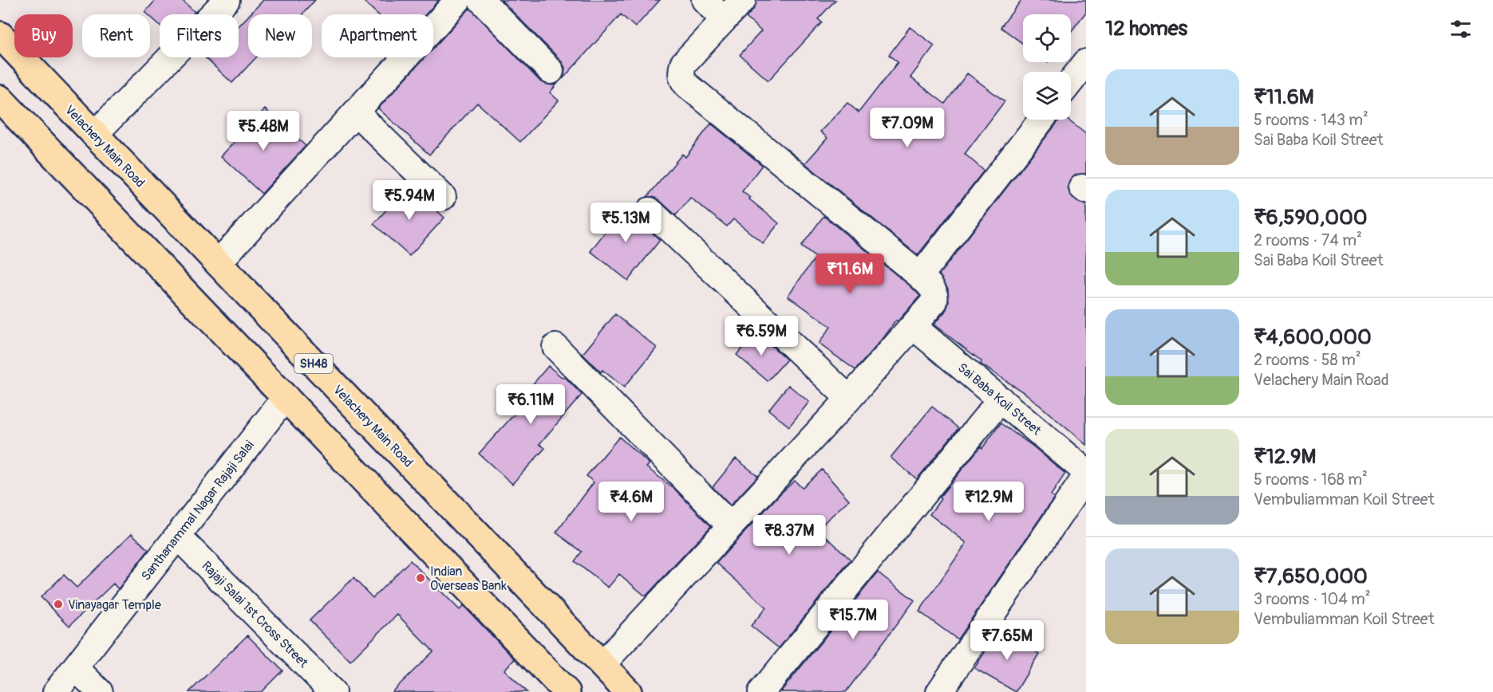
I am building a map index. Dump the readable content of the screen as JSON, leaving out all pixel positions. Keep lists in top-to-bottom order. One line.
{"streets":{"main road":["Velachery Main Road","SH48"],"street":["Sai Baba Koil Street","Santhanammal Nagar Rajaji Salai","Rajaji Salai 1st Cross Street"]},"crossings":[["Santhanammal Nagar Rajaji Salai","Rajaji Salai 1st Cross Street"]],"places":["Indian Overseas Bank","Vinayagar Temple"],"page":{"heading":"12 homes","chip":["Buy","Rent","Filters","New","Apartment"],"list":[{"name":"₹11.6M","note":"5 rooms · 143 m² · Sai Baba Koil Street"},{"name":"₹6,590,000","note":"2 rooms · 74 m² · Sai Baba Koil Street"},{"name":"₹4,600,000","note":"2 rooms · 58 m² · Velachery Main Road"},{"name":"₹12.9M","note":"5 rooms · 168 m² · Vembuliamman Koil Street"},{"name":"₹7,650,000","note":"3 rooms · 104 m² · Vembuliamman Koil Street"}],"price":["₹7.09M","₹5.48M","₹5.94M","₹5.13M","₹11.6M","₹6.59M","₹6.11M","₹4.6M","₹12.9M","₹8.37M","₹15.7M","₹7.65M"]}}
